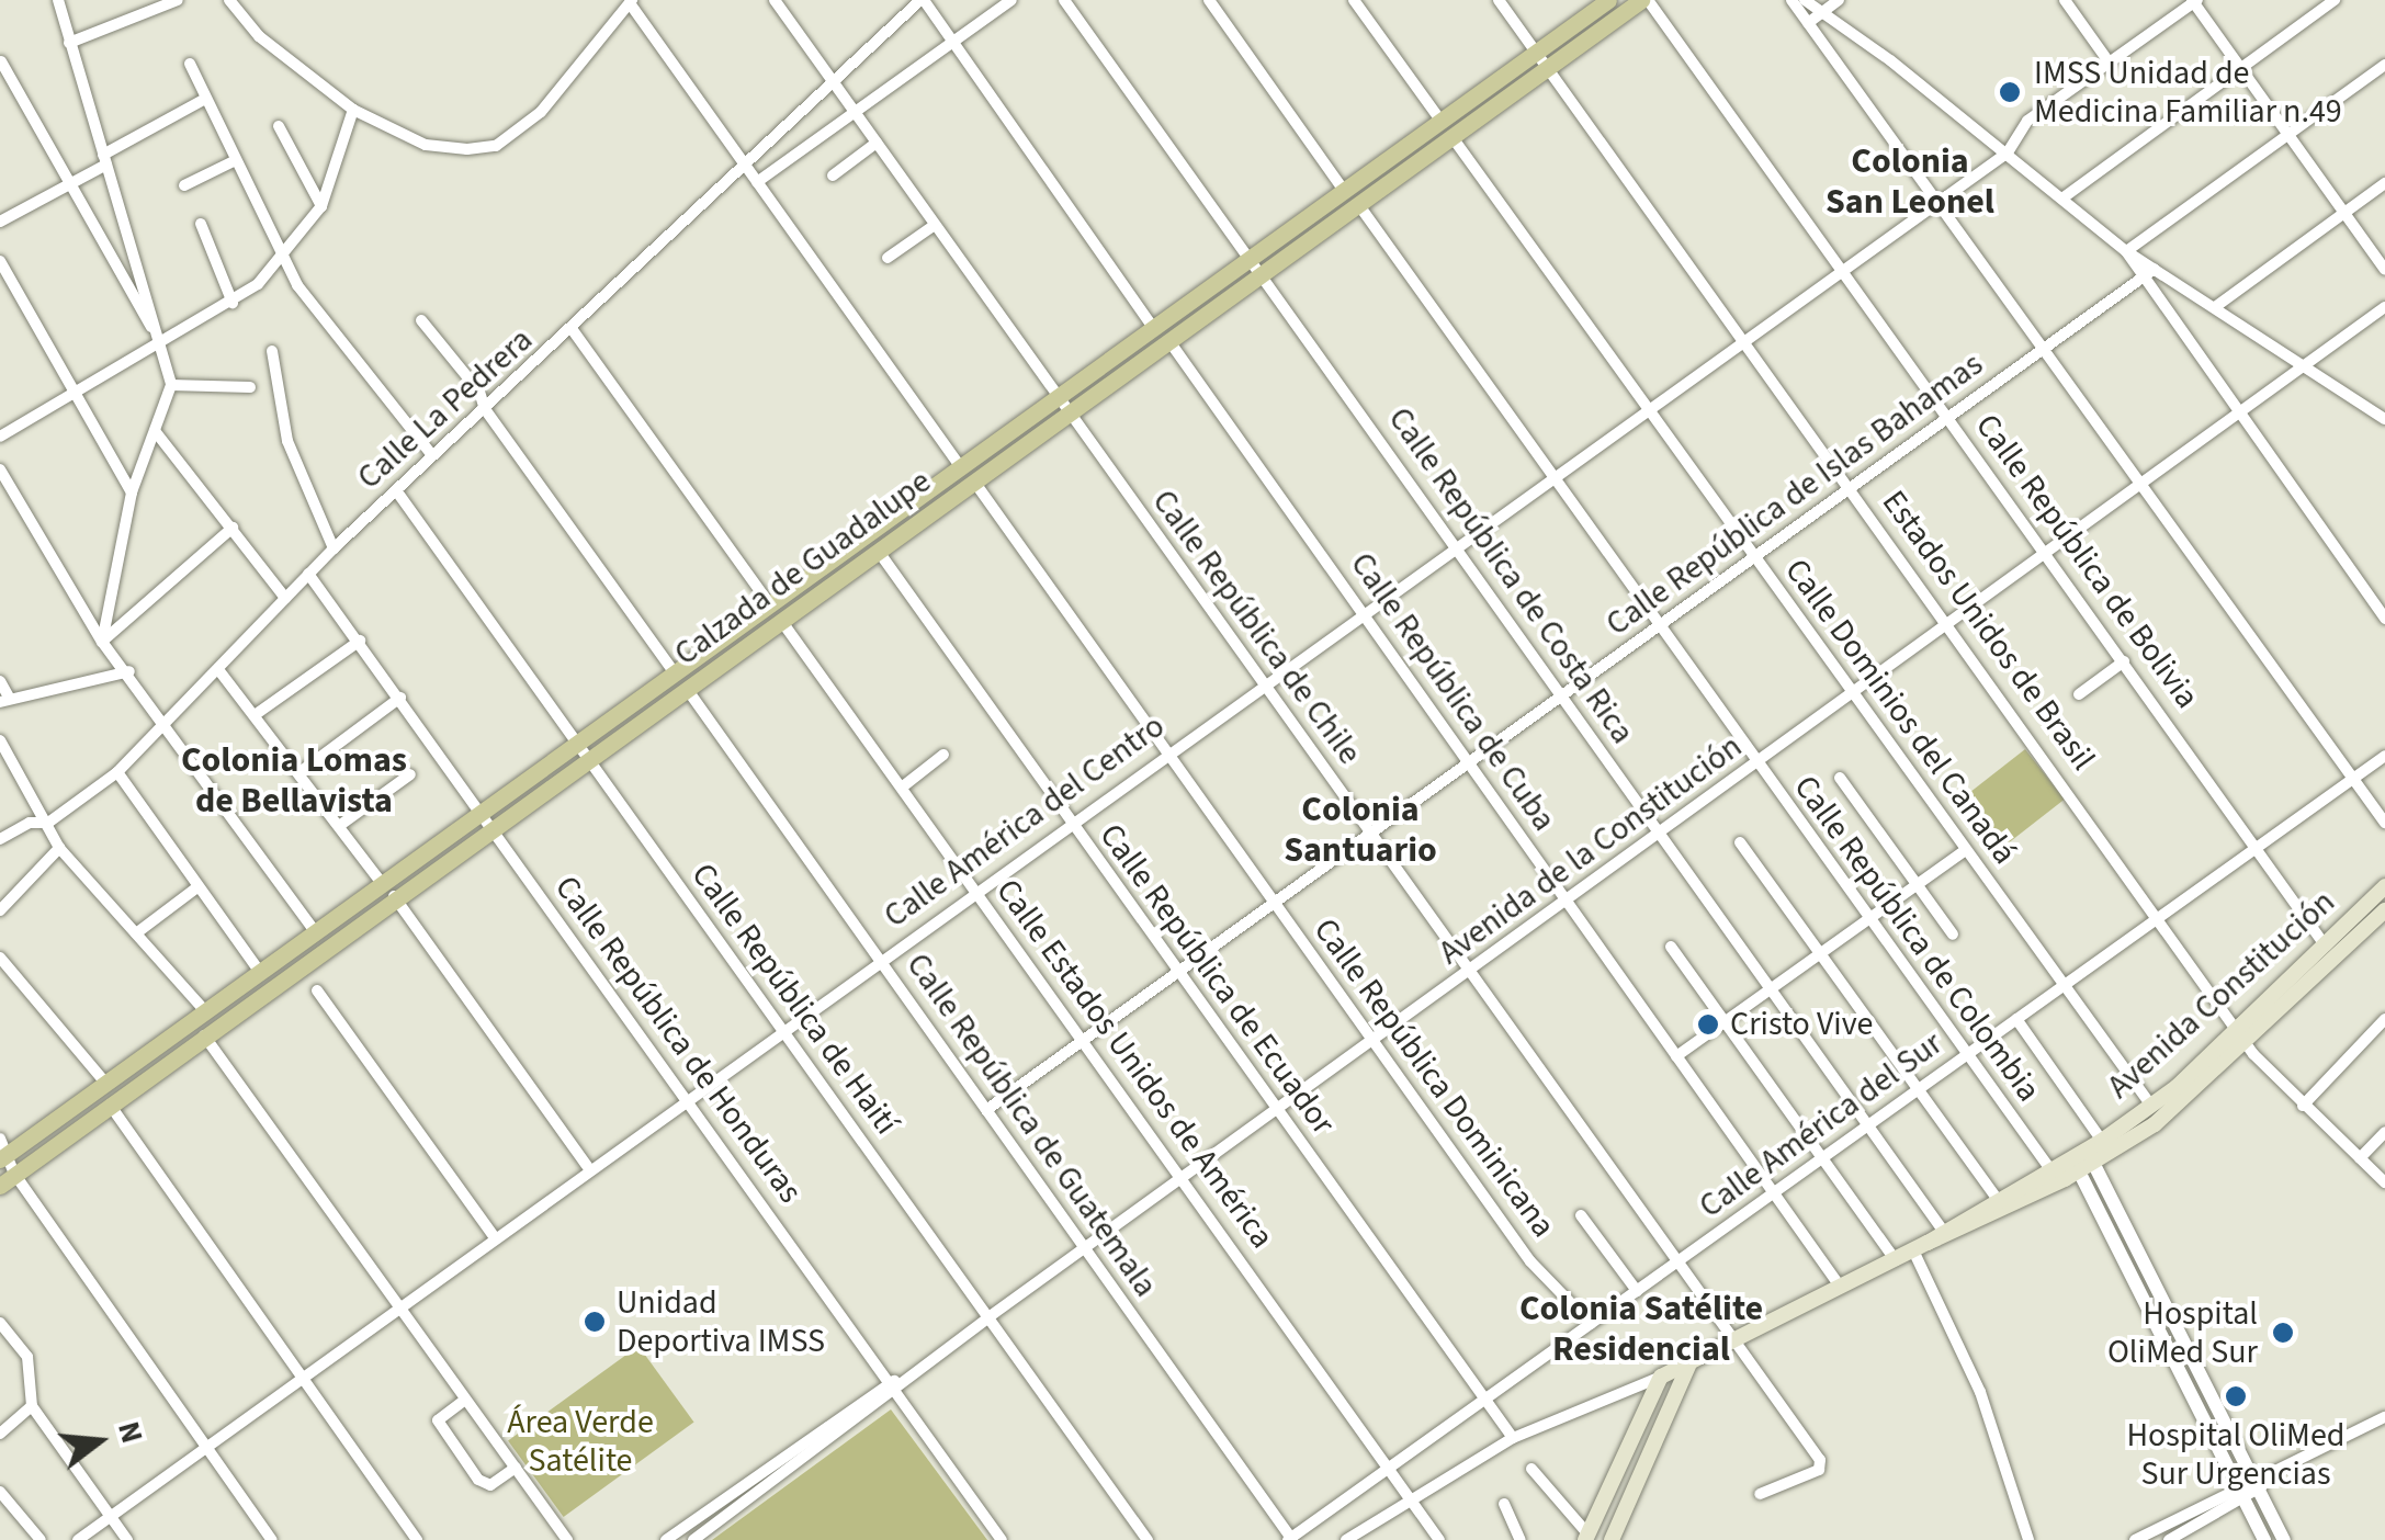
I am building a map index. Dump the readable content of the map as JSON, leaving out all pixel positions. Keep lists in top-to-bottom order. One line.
{"streets":{"main road":["Calzada de Guadalupe","Avenida Constitución"],"street":["Calle La Pedrera","Calle República de Islas Bahamas","Calle República de Bolivia","Calle República de Costa Rica","Calle República de Chile","Estados Unidos de Brasil","Calle República de Cuba","Calle Dominios del Canadá","Calle América del Centro","Avenida de la Constitución","Calle República de Colombia","Calle República de Ecuador","Calle República de Haití","Calle República de Honduras","Calle Estados Unidos de América","Calle República Dominicana","Calle República de Guatemala","Calle América del Sur"]},"crossings":[["Calle La Pedrera","Calle República de Chile"],["Calle La Pedrera","Calle República de Haití"],["Calle La Pedrera","Calle República de Honduras"],["Calle República de Islas Bahamas","Calle República de Bolivia"],["Calle República de Islas Bahamas","Calle República de Costa Rica"],["Calle República de Islas Bahamas","Calle República de Chile"],["Calle República de Islas Bahamas","Estados Unidos de Brasil"],["Calle República de Islas Bahamas","Calle República de Cuba"],["Calle República de Islas Bahamas","Calle Dominios del Canadá"],["Calle República de Islas Bahamas","Calle República de Colombia"],["Calle República de Islas Bahamas","Calle República de Ecuador"],["Calle República de Islas Bahamas","Calle Estados Unidos de América"],["Calle República de Islas Bahamas","Calle República Dominicana"],["Calle República de Islas Bahamas","Calle República de Guatemala"],["Calle República de Bolivia","Calzada de Guadalupe"],["Calle República de Bolivia","Calle América del Centro"],["Calle República de Bolivia","Avenida de la Constitución"],["Calle República de Bolivia","Avenida Constitución"],["Calle República de Bolivia","Calle América del Sur"],["Calzada de Guadalupe","Calle República de Costa Rica"],["Calzada de Guadalupe","Calle República de Chile"],["Calzada de Guadalupe","Estados Unidos de Brasil"],["Calzada de Guadalupe","Calle República de Cuba"],["Calzada de Guadalupe","Calle Dominios del Canadá"],["Calzada de Guadalupe","Calle República de Colombia"],["Calzada de Guadalupe","Calle República de Ecuador"],["Calzada de Guadalupe","Calle República de Haití"],["Calzada de Guadalupe","Calle República de Honduras"],["Calzada de Guadalupe","Calle Estados Unidos de América"],["Calzada de Guadalupe","Calle República Dominicana"],["Calzada de Guadalupe","Calle República de Guatemala"],["Calle República de Costa Rica","Calle América del Centro"],["Calle República de Costa Rica","Avenida de la Constitución"],["Calle República de Costa Rica","Avenida Constitución"],["Calle República de Costa Rica","Calle América del Sur"],["Calle República de Chile","Calle América del Centro"],["Calle República de Chile","Avenida de la Constitución"],["Calle República de Chile","Avenida Constitución"],["Calle República de Chile","Calle América del Sur"],["Estados Unidos de Brasil","Calle América del Centro"],["Estados Unidos de Brasil","Avenida de la Constitución"],["Estados Unidos de Brasil","Avenida Constitución"],["Estados Unidos de Brasil","Calle América del Sur"],["Calle República de Cuba","Calle América del Centro"],["Calle República de Cuba","Avenida de la Constitución"],["Calle República de Cuba","Avenida Constitución"],["Calle República de Cuba","Calle América del Sur"],["Calle Dominios del Canadá","Calle América del Centro"],["Calle Dominios del Canadá","Avenida de la Constitución"],["Calle Dominios del Canadá","Avenida Constitución"],["Calle Dominios del Canadá","Calle América del Sur"],["Calle América del Centro","Calle República de Colombia"],["Calle América del Centro","Calle República de Ecuador"],["Calle América del Centro","Calle República de Haití"],["Calle América del Centro","Calle República de Honduras"],["Calle América del Centro","Calle Estados Unidos de América"],["Calle América del Centro","Calle República Dominicana"],["Calle América del Centro","Calle República de Guatemala"],["Avenida de la Constitución","Calle República de Colombia"],["Avenida de la Constitución","Calle República de Ecuador"],["Avenida de la Constitución","Calle República de Haití"],["Avenida de la Constitución","Calle República de Honduras"],["Avenida de la Constitución","Calle Estados Unidos de América"],["Avenida de la Constitución","Calle República Dominicana"],["Avenida de la Constitución","Calle República de Guatemala"],["Calle República de Colombia","Avenida Constitución"],["Calle República de Colombia","Calle América del Sur"],["Calle República de Ecuador","Avenida Constitución"],["Calle República de Ecuador","Calle América del Sur"],["Avenida Constitución","Calle Estados Unidos de América"],["Calle Estados Unidos de América","Calle América del Sur"],["Calle República Dominicana","Calle América del Sur"],["Calle República de Guatemala","Calle América del Sur"]],"districts":["Colonia San Leonel","Colonia Lomas de Bellavista","Colonia Santuario","Colonia Satélite Residencial"],"parks":["Área Verde Satélite"],"places":["IMSS Unidad de Medicina Familiar n.49","Cristo Vive","Unidad Deportiva IMSS","Hospital OliMed Sur","Hospital OliMed Sur Urgencias"],"north":"right"}
